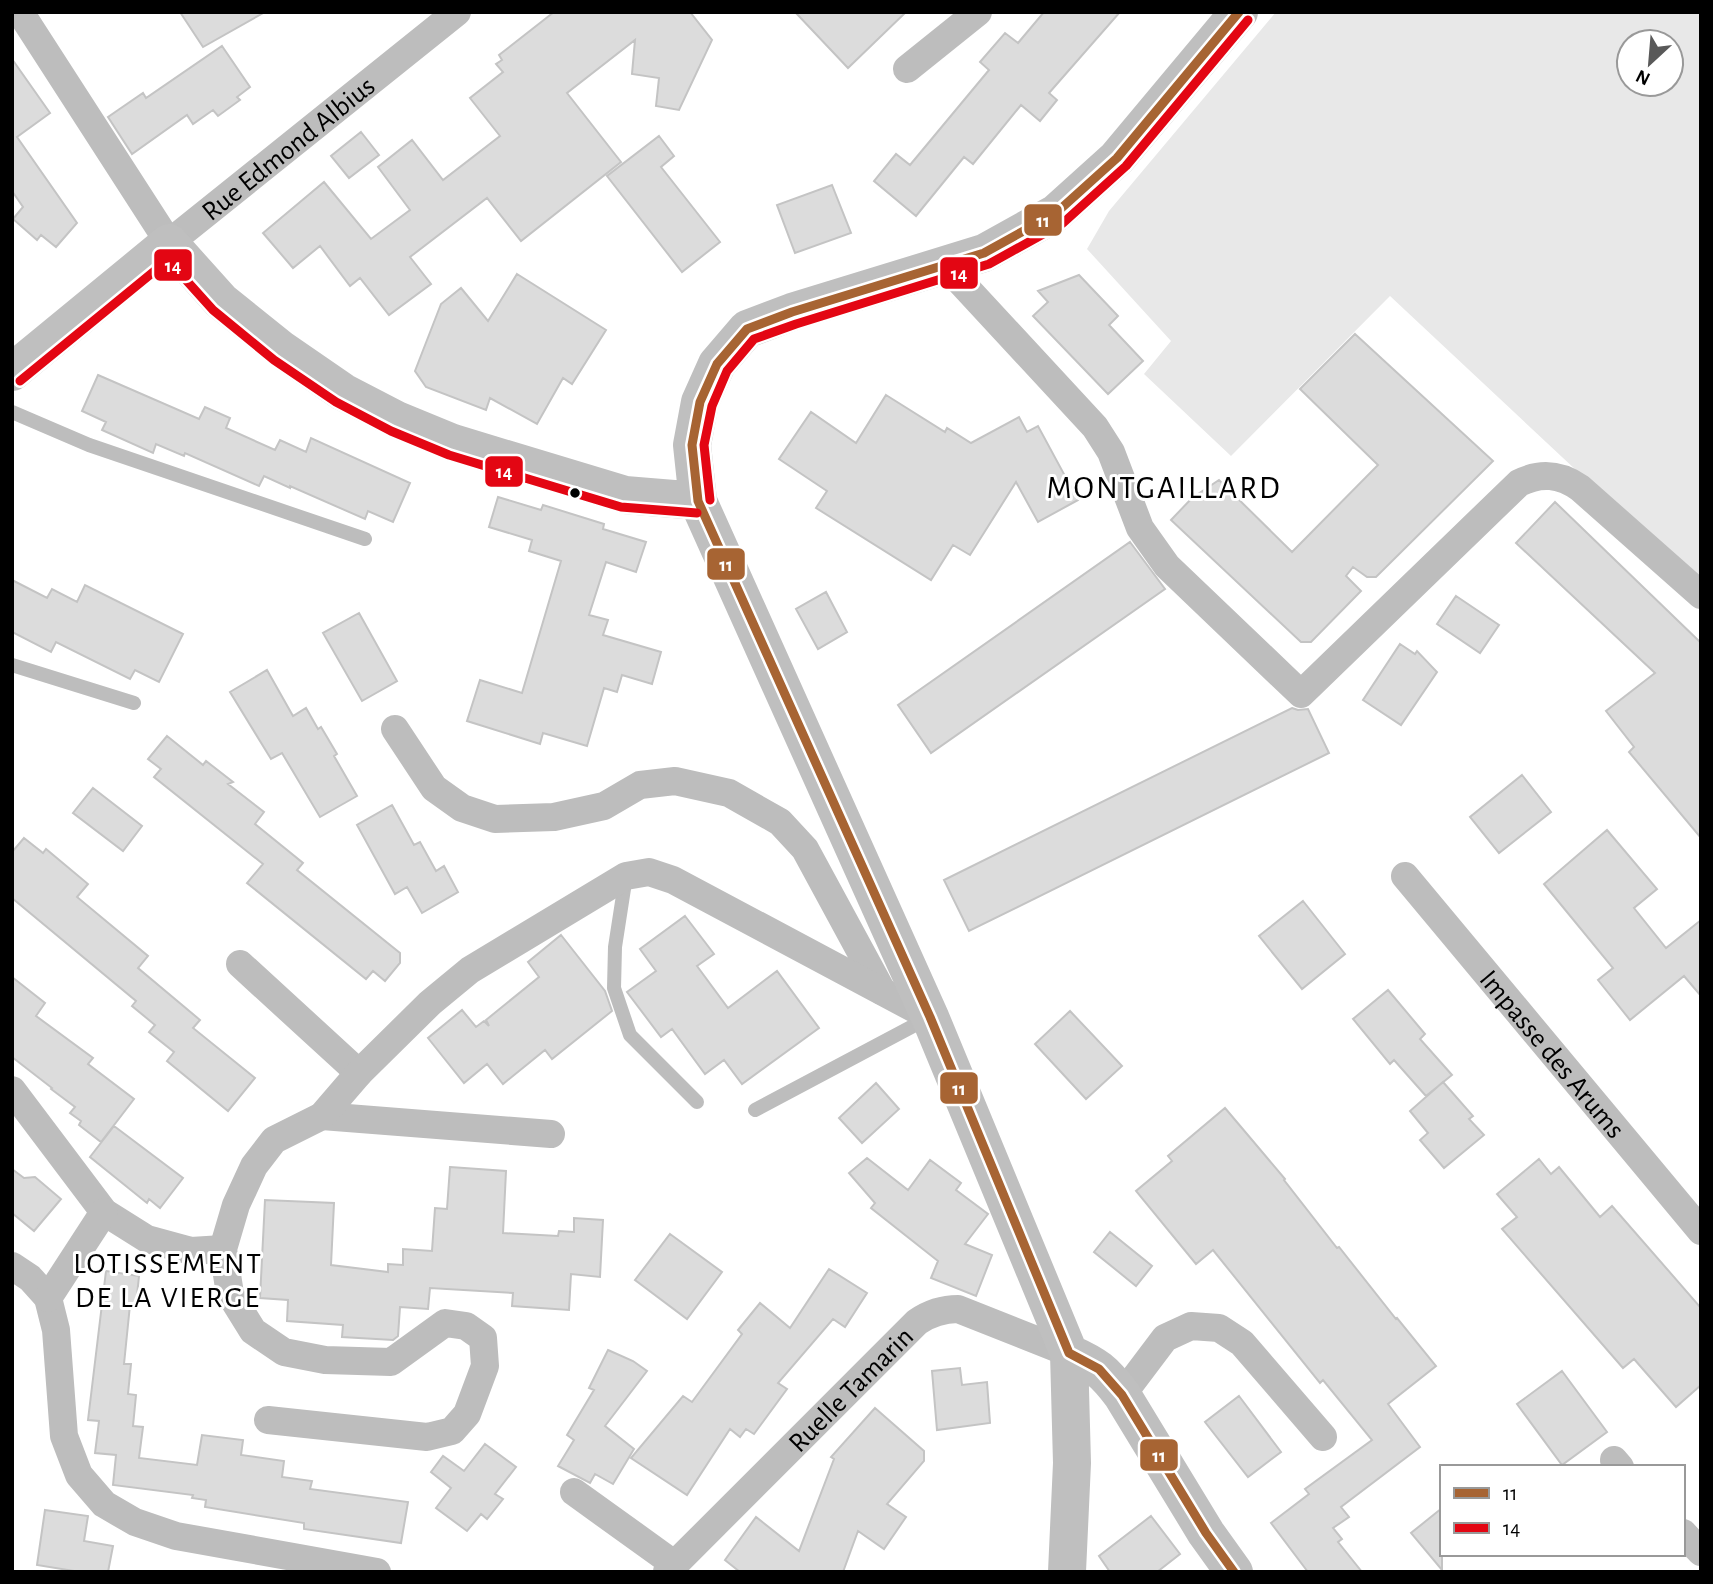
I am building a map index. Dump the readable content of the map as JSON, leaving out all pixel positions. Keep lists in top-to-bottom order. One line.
{"streets":{"street":["Rue Edmond Albius","Impasse des Arums","Ruelle Tamarin"]},"districts":["MONTGAILLARD","LOTISSEMENT DE LA VIERGE"],"lines":["transit line 11","transit line 14"],"legend":["11","14"],"north":"bottom left"}
